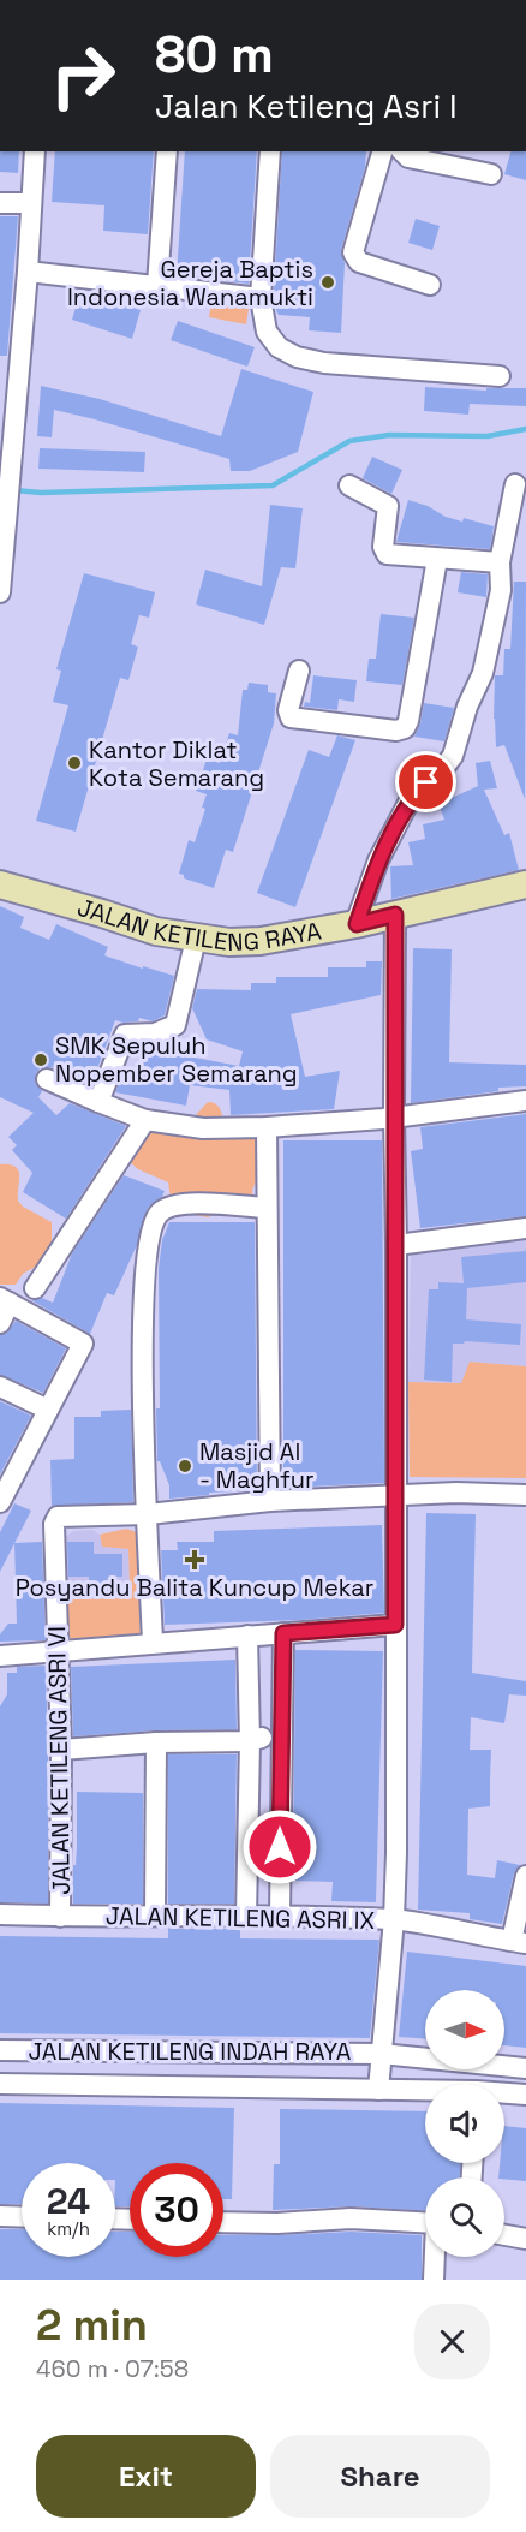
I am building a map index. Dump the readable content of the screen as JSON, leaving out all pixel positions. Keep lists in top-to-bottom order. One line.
{"streets":{"main road":["JALAN KETILENG RAYA"],"street":["JALAN KETILENG ASRI VI","JALAN KETILENG ASRI IX","JALAN KETILENG INDAH RAYA"]},"crossings":[["JALAN KETILENG ASRI VI","JALAN KETILENG ASRI IX"]],"places":{"other":["Gereja Baptis Indonesia Wanamukti","Kantor Diklat Kota Semarang","SMK Sepuluh Nopember Semarang","Masjid Al - Maghfur"],"health":["Posyandu Balita Kuncup Mekar"]},"north":"right","page":{"turn":["80 m","Jalan Ketileng Asri I"],"speed":"24 km/h","limit":"30","heading":["2 min","460 m · 07:58"],"buttons":["Exit","Share"]}}
